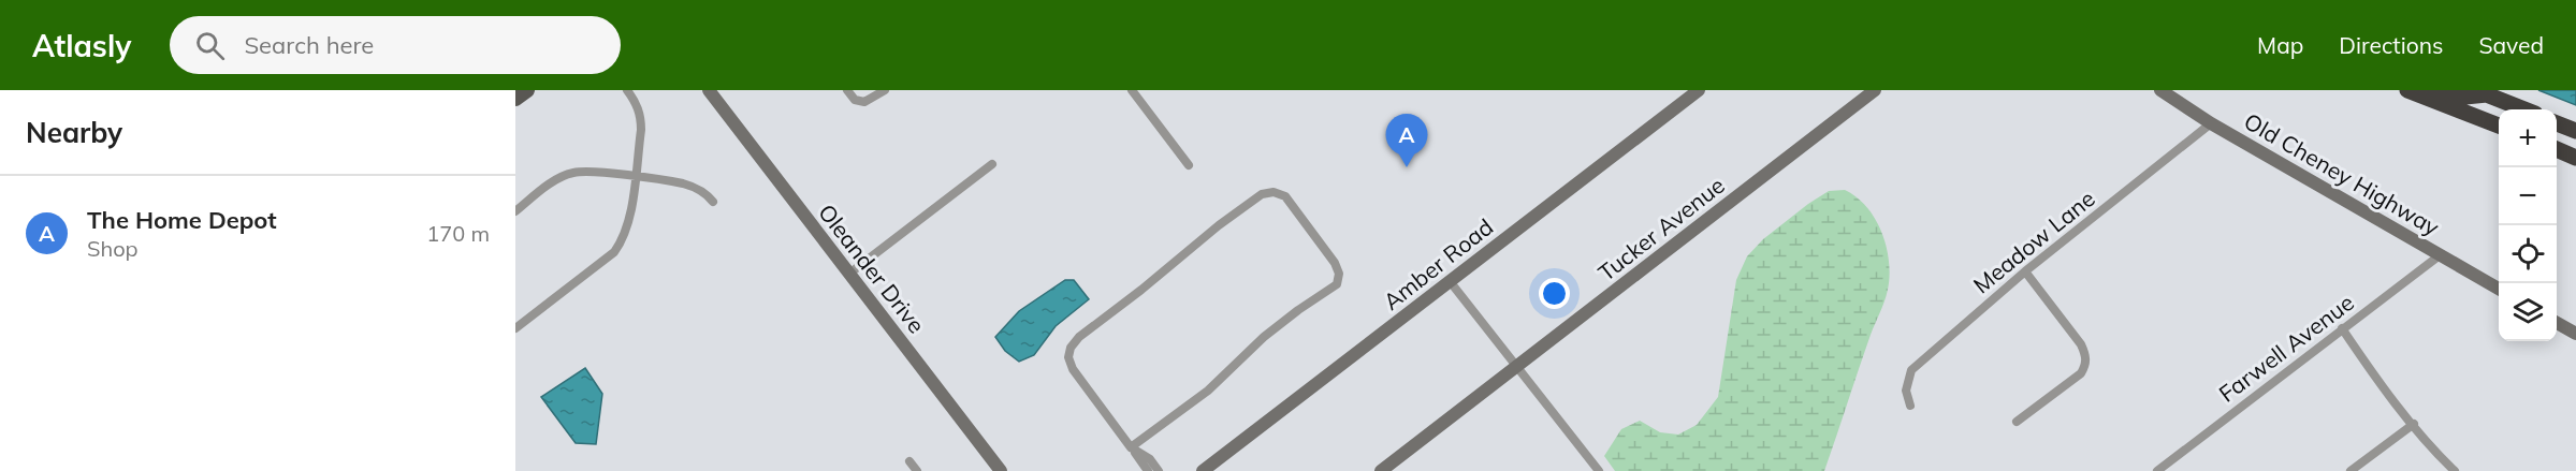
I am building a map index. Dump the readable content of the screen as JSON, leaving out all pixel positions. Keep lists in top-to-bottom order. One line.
{"streets":{"street":["Old Cheney Highway","Tucker Avenue","Meadow Lane","Amber Road","Oleander Drive","Farwell Avenue"]},"crossings":[["Old Cheney Highway","Meadow Lane"],["Old Cheney Highway","Farwell Avenue"]],"page":{"header":"Atlasly","search":"Search here","nav":["Map","Directions","Saved"],"heading":"Nearby","map_buttons":["+","−"],"pins":"A","list":[{"mark":"A","name":"The Home Depot","note":"Shop","value":"170 m"}]}}
